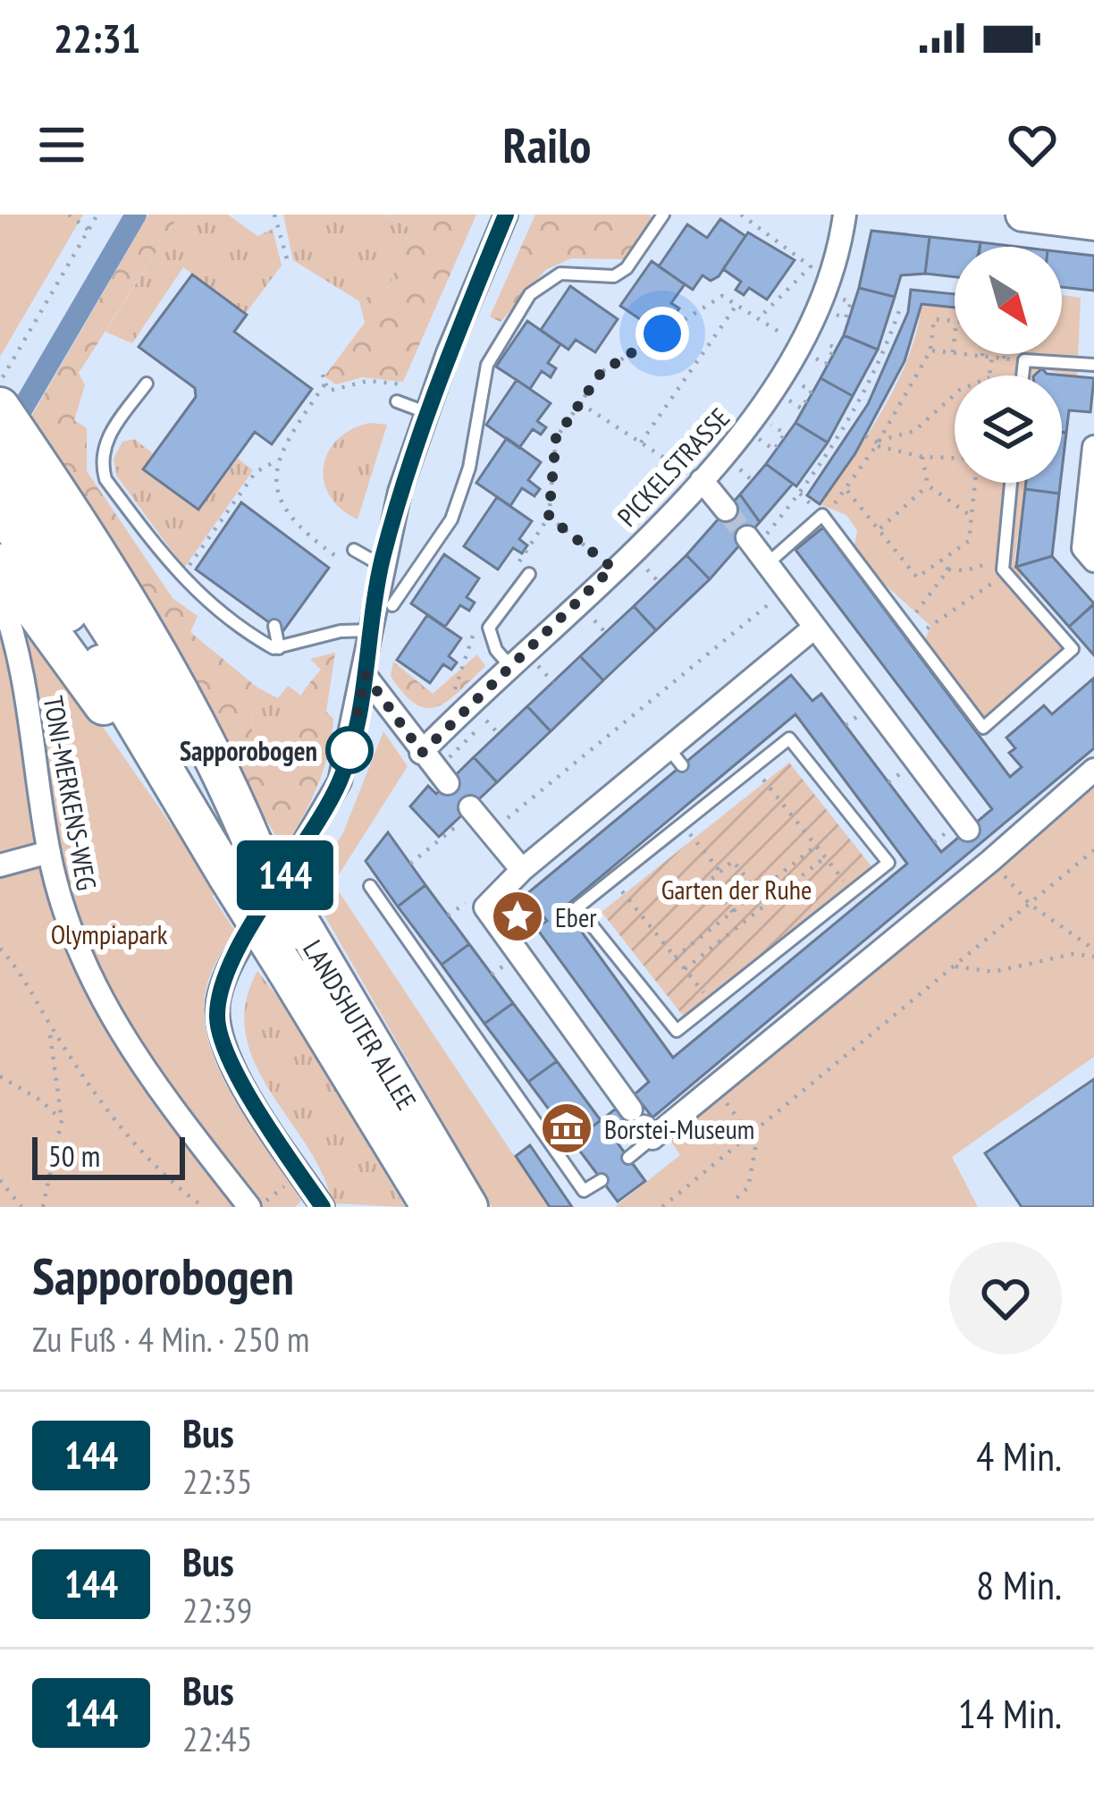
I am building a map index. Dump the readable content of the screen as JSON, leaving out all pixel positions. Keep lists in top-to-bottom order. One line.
{"streets":{"highway":["LANDSHUTER ALLEE"],"street":["PICKELSTRASSE","TONI-MERKENS-WEG"]},"parks":["Garten der Ruhe","Olympiapark"],"places":{"other":["Sapporobogen"],"place":["Eber"],"museum":["Borstei-Museum"]},"lines":["bus line 144"],"scale_bar":"50 m","north":"bottom right","page":{"status":"22:31","header":"Railo","on_map":"144","scale":"50 m","heading":["Sapporobogen","Zu Fuß · 4 Min. · 250 m"],"list":[{"mark":"144","name":"Bus","note":"22:35","value":"4 Min."},{"mark":"144","name":"Bus","note":"22:39","value":"8 Min."},{"mark":"144","name":"Bus","note":"22:45","value":"14 Min."}]}}
